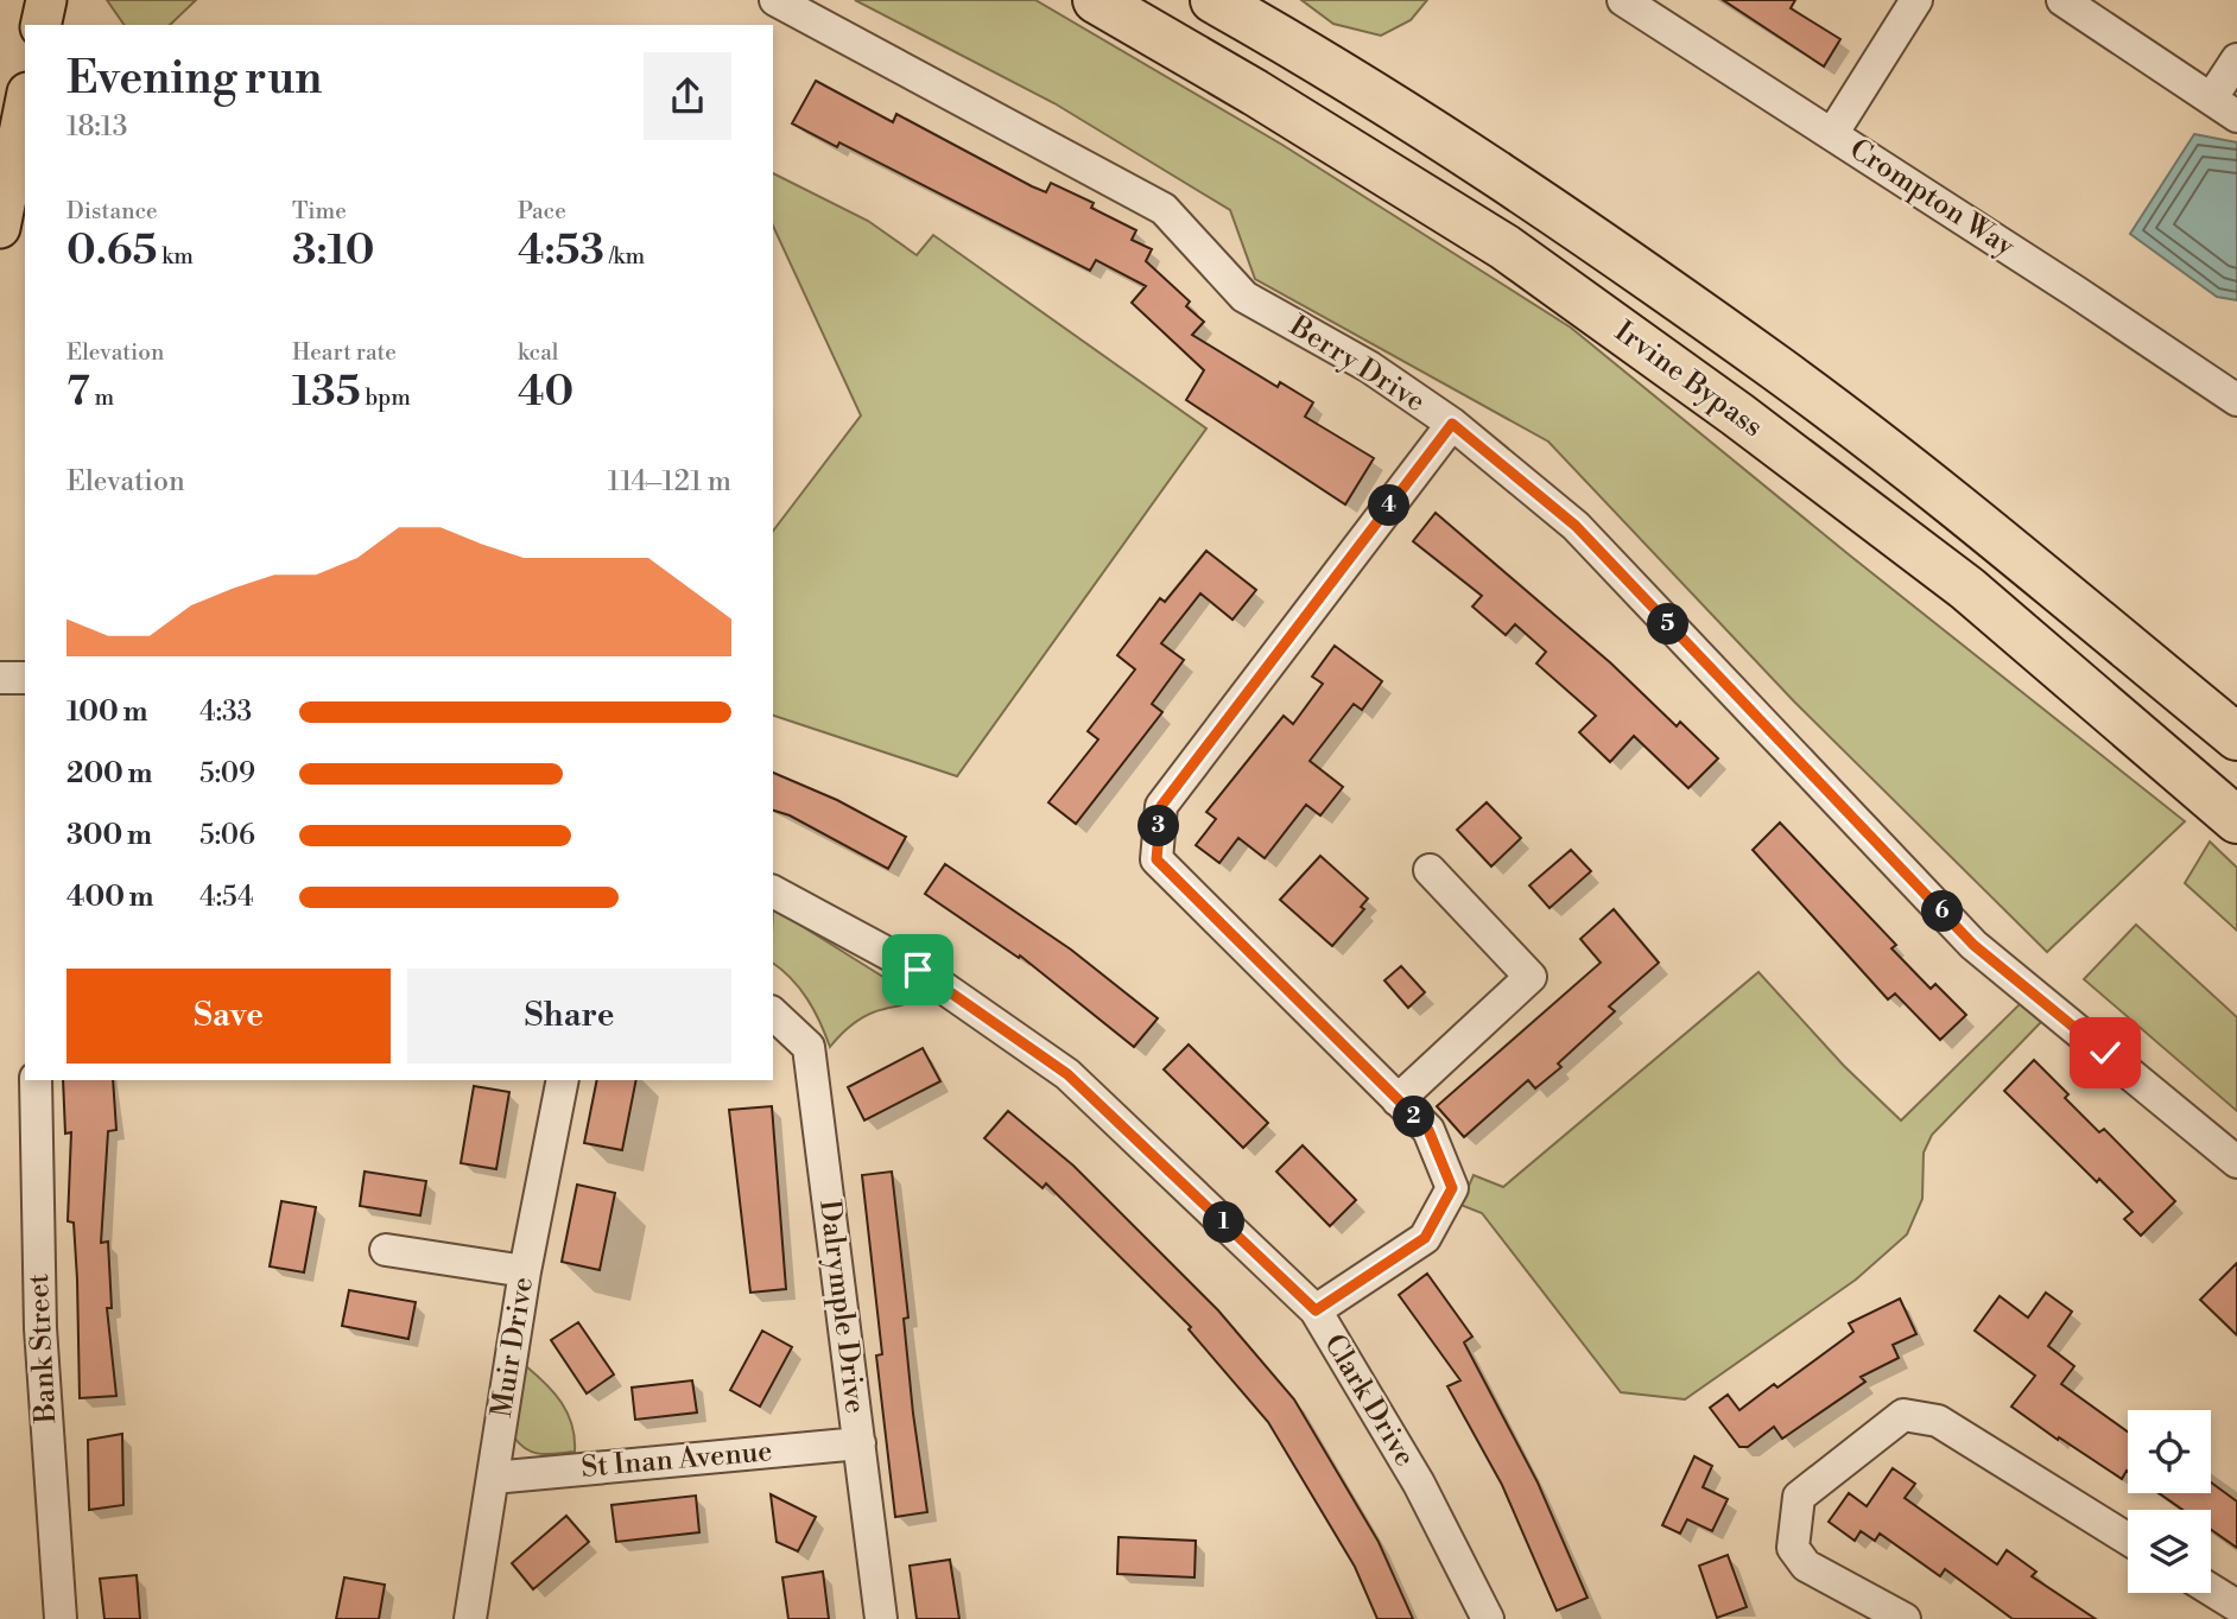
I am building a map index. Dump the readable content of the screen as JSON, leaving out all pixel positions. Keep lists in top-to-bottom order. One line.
{"streets":{"highway":["Irvine Bypass"],"street":["Crompton Way","Berry Drive","Dalrymple Drive","Muir Drive","Bank Street","Clark Drive","St Inan Avenue"]},"crossings":[["Dalrymple Drive","St Inan Avenue"],["Muir Drive","St Inan Avenue"]],"page":{"heading":["Evening run","18:13"],"stats":[["Distance","0.65 km"],["Time","3:10"],["Pace","4:53 /km"],["Elevation","7 m"],["Heart rate","135 bpm"],["kcal","40"]],"chart":["Elevation","114–121 m"],"pins":["4","5","3","6","2","1"],"list":[{"name":"100 m","note":"4:33"},{"name":"200 m","note":"5:09"},{"name":"300 m","note":"5:06"},{"name":"400 m","note":"4:54"}],"buttons":["Save","Share"]}}
